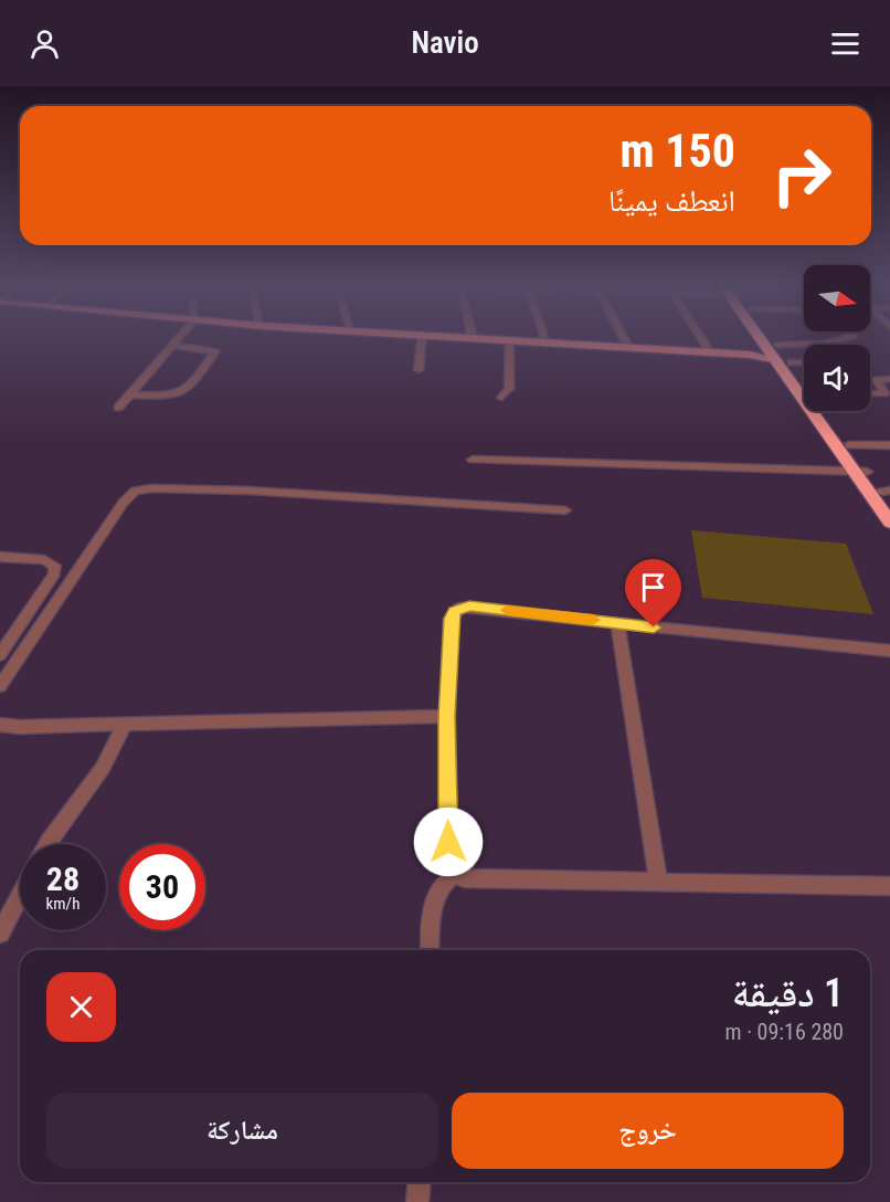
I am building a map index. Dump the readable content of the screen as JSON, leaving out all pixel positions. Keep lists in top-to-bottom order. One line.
{"north":"right","page":{"header":"Navio","turn":["150 m","انعطف يمينًا"],"speed":"28 km/h","limit":"30","heading":["1 دقيقة","280 m · 09:16"],"buttons":["خروج","مشاركة"]}}
